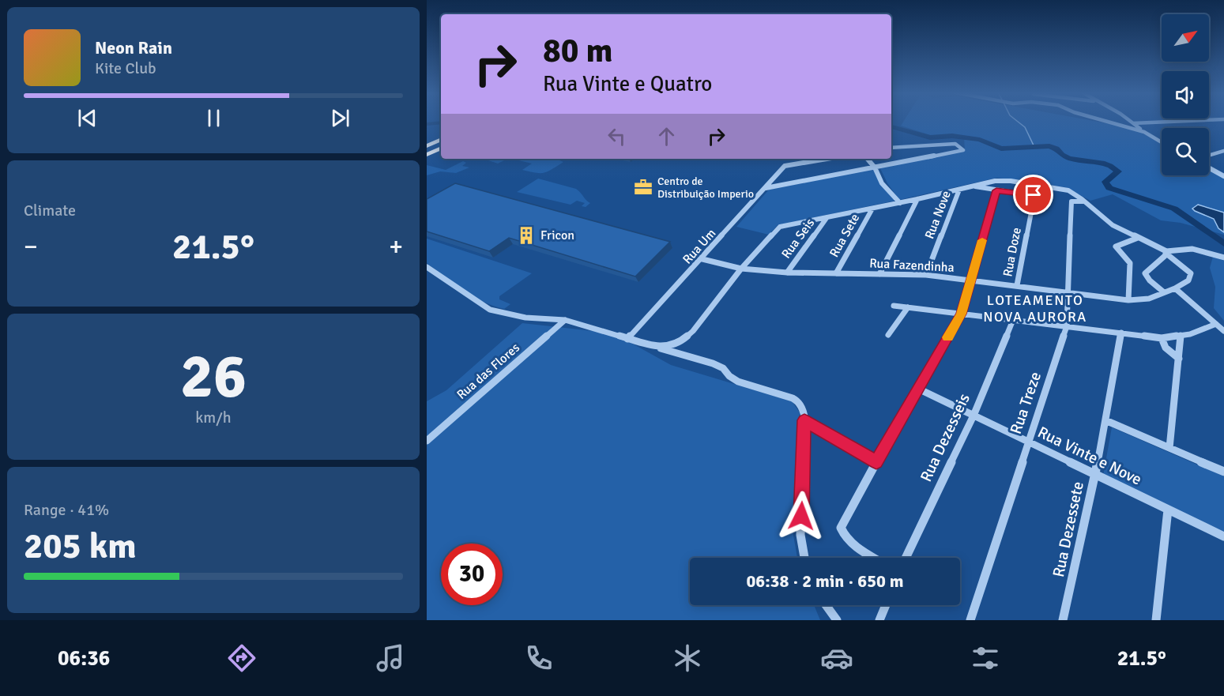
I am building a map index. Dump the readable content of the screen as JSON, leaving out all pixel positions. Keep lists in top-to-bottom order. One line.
{"streets":{"street":["Rua Nove","Rua Sete","Rua Seis","Rua Um","Rua Doze","Rua Fazendinha","Rua das Flores","Rua Treze","Rua Dezesseis","Rua Vinte e Nove","Rua Dezessete"]},"crossings":[["Rua Nove","Rua Fazendinha"],["Rua Sete","Rua Fazendinha"],["Rua Seis","Rua Fazendinha"],["Rua Um","Rua Fazendinha"],["Rua Doze","Rua Fazendinha"],["Rua Fazendinha","Rua Treze"],["Rua Treze","Rua Vinte e Nove"],["Rua Dezesseis","Rua Vinte e Nove"],["Rua Vinte e Nove","Rua Dezessete"]],"districts":["LOTEAMENTO NOVA AURORA"],"places":{"office":["Centro de Distribuição Imperio"],"building":["Fricon"]},"north":"top right","page":{"turn":["80 m","Rua Vinte e Quatro"],"song":["Neon Rain","Kite Club"],"tile":["Climate",["26","km/h"],["Range · 41%","205 km"]],"heat":["−","21.5°","+"],"limit":"30","trip":"06:38 · 2 min · 650 m","tabs":["06:36","21.5°"]}}
